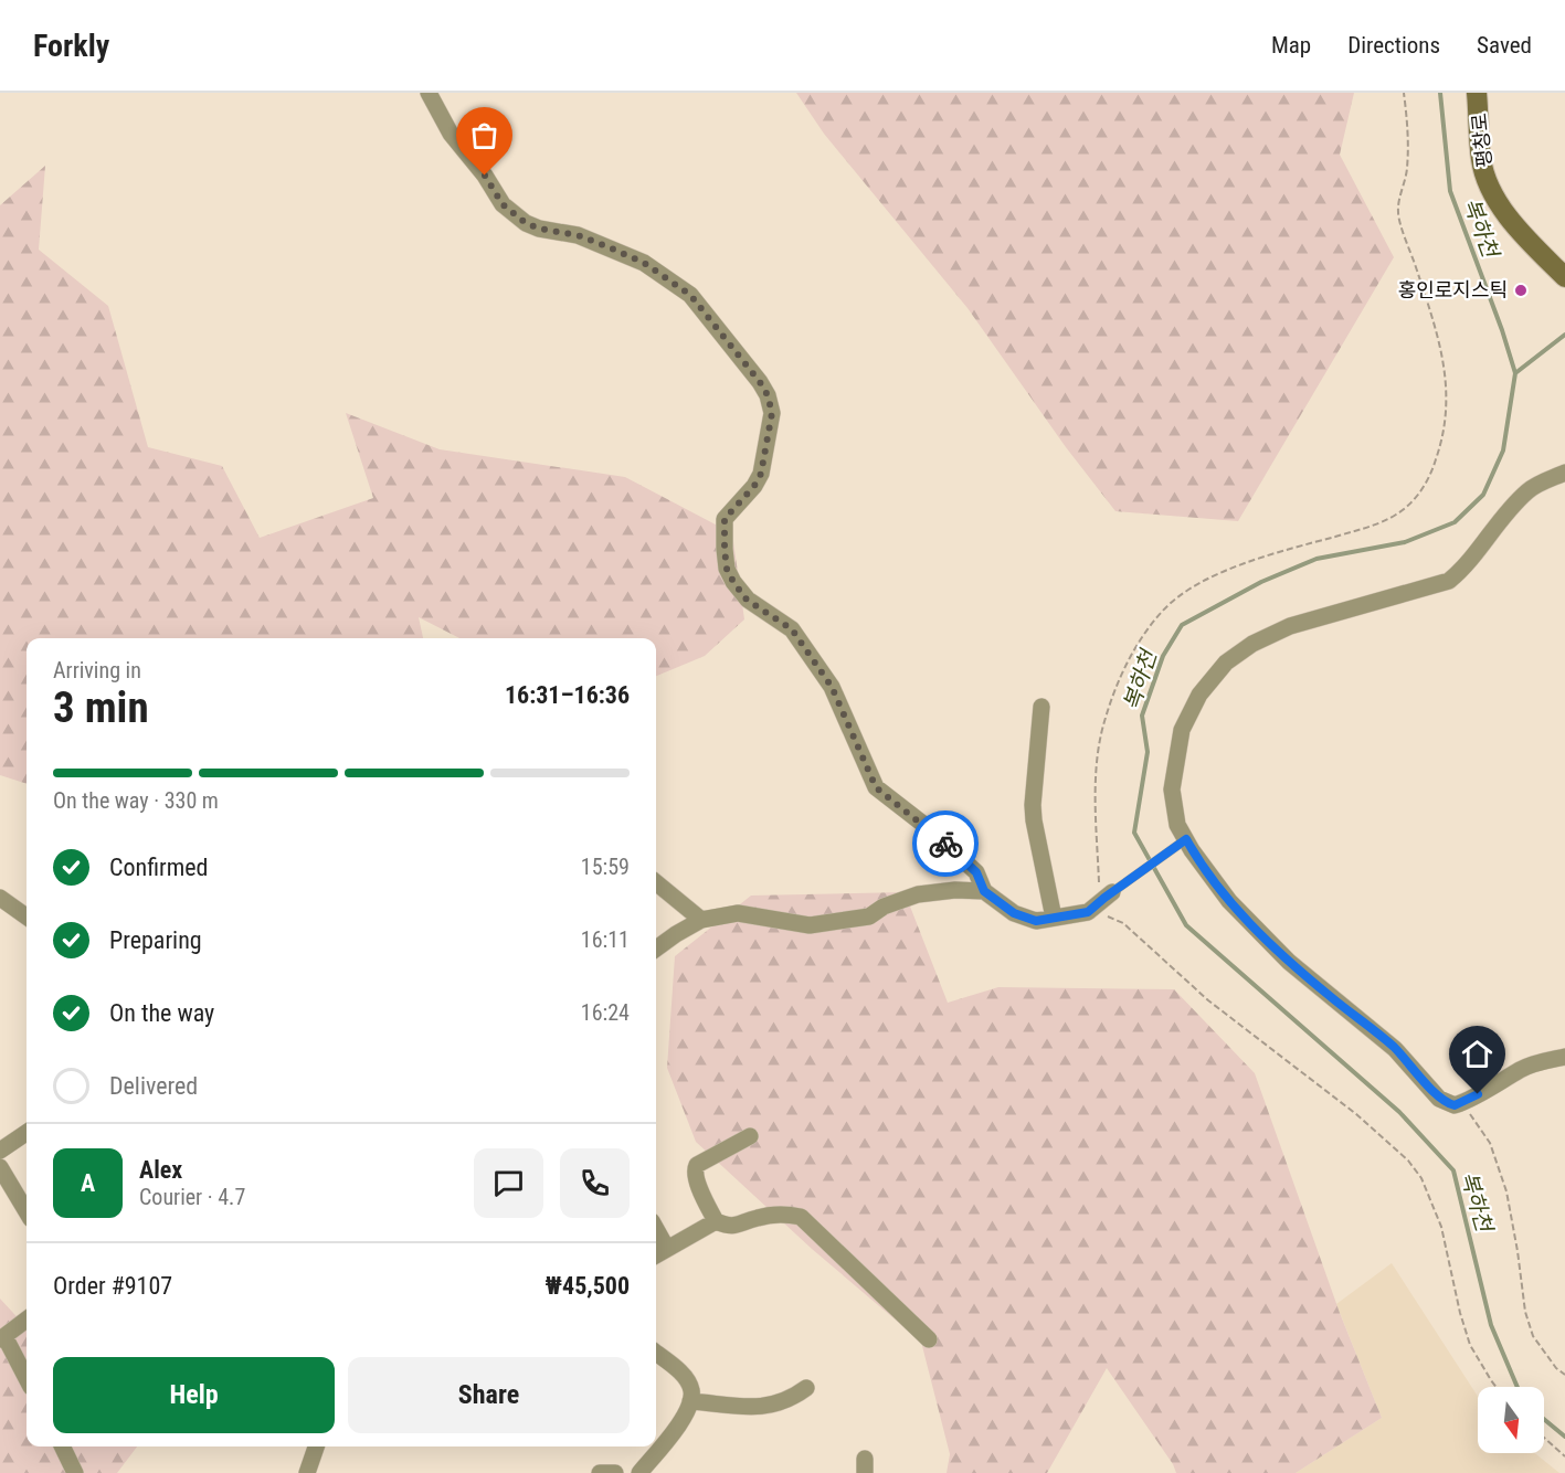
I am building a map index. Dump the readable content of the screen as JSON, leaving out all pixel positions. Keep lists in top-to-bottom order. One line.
{"streets":{"street":["평창로"]},"water":["복하천"],"places":["홍인로지스틱"],"north":"bottom","page":{"header":"Forkly","nav":["Map","Directions","Saved"],"heading":["3 min","Arriving in","16:31–16:36"],"panel":["Alex","Courier · 4.7","Order #9107","₩45,500"],"bar":"On the way · 330 m","list":[["Confirmed","15:59"],["Preparing","16:11"],["On the way","16:24"],"Delivered"],"round":"A","buttons":["Help","Share"]}}
